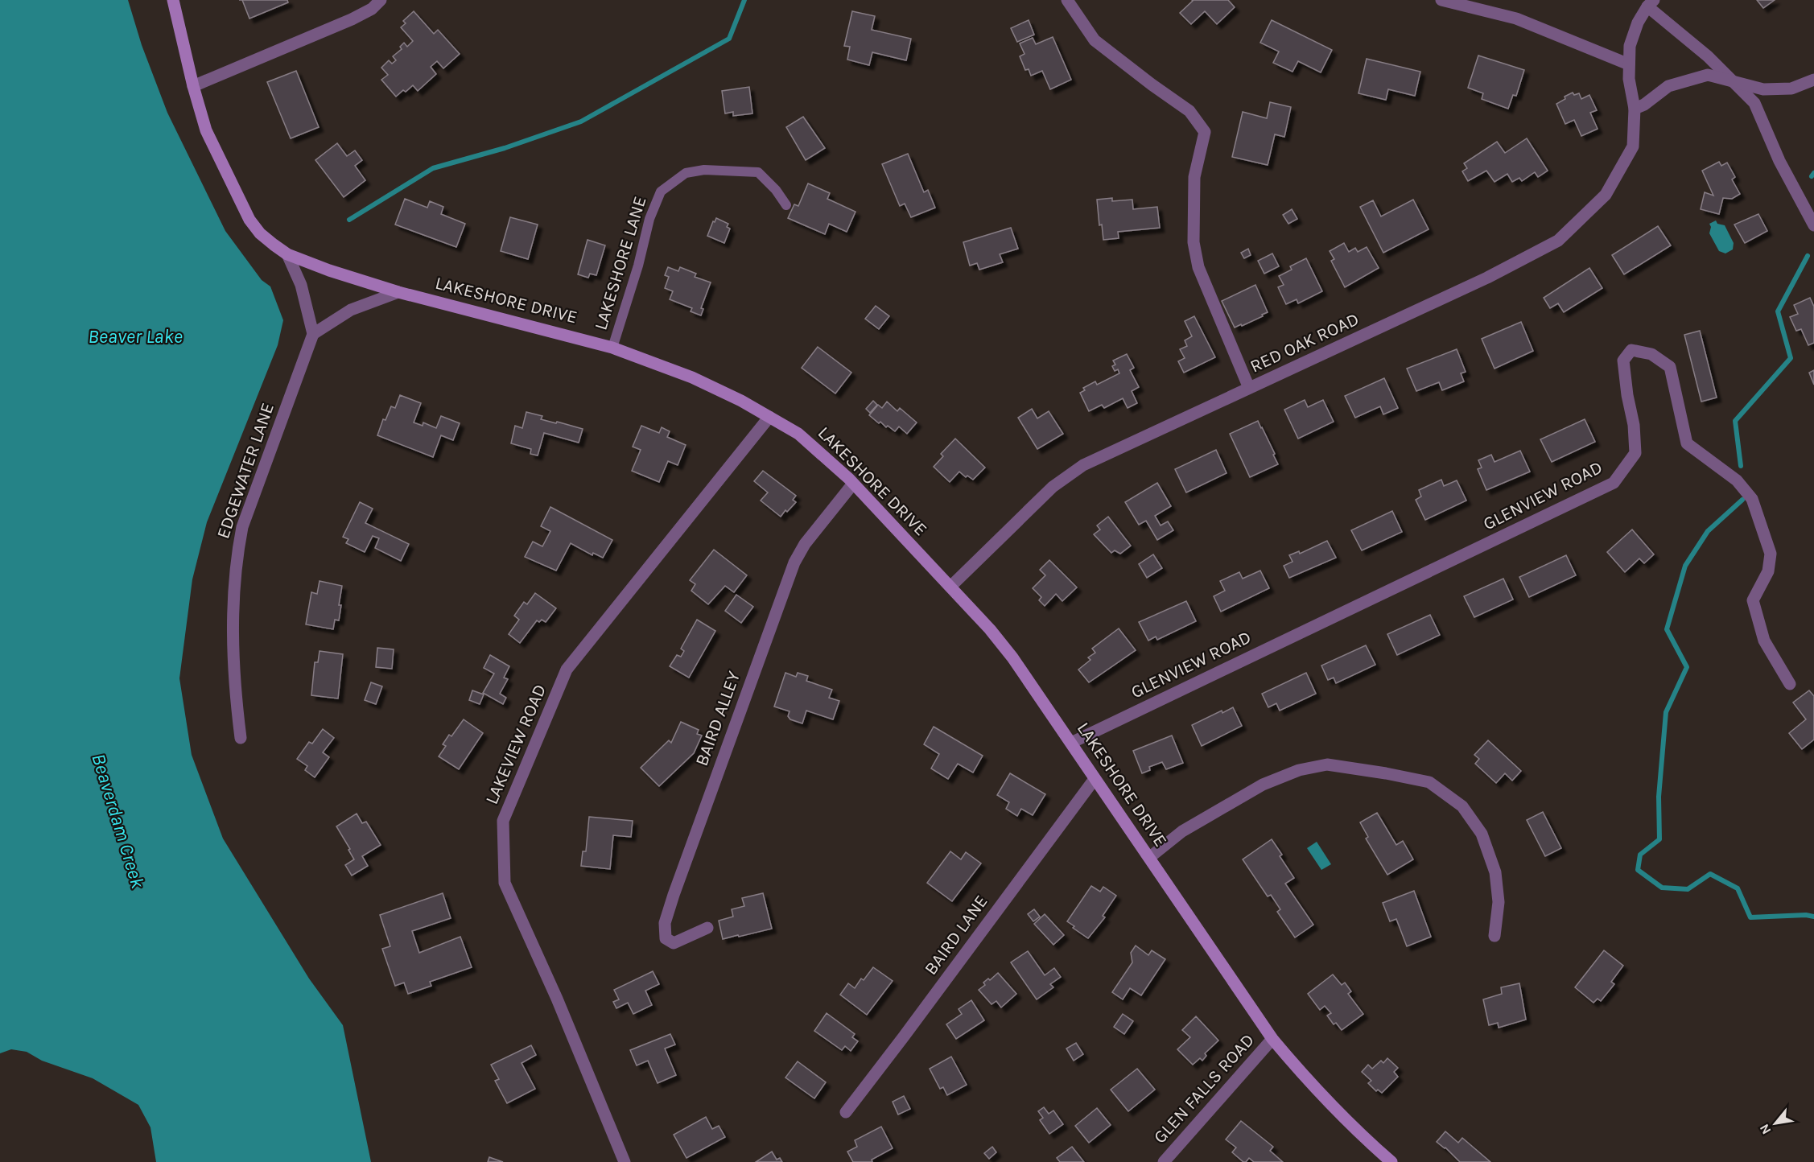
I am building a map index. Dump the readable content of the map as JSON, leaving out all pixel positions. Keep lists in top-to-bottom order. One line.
{"streets":{"street":["LAKESHORE DRIVE","RED OAK ROAD","EDGEWATER LANE","GLENVIEW ROAD","BAIRD ALLEY","LAKEVIEW ROAD","BAIRD LANE","GLEN FALLS ROAD"],"lane":["LAKESHORE LANE"]},"crossings":[["LAKESHORE LANE","LAKESHORE DRIVE"],["LAKESHORE DRIVE","RED OAK ROAD"],["LAKESHORE DRIVE","GLENVIEW ROAD"],["LAKESHORE DRIVE","BAIRD ALLEY"],["LAKESHORE DRIVE","LAKEVIEW ROAD"],["LAKESHORE DRIVE","BAIRD LANE"],["LAKESHORE DRIVE","GLEN FALLS ROAD"]],"water":["Beaver Lake","Beaverdam Creek"],"north":"bottom left"}
